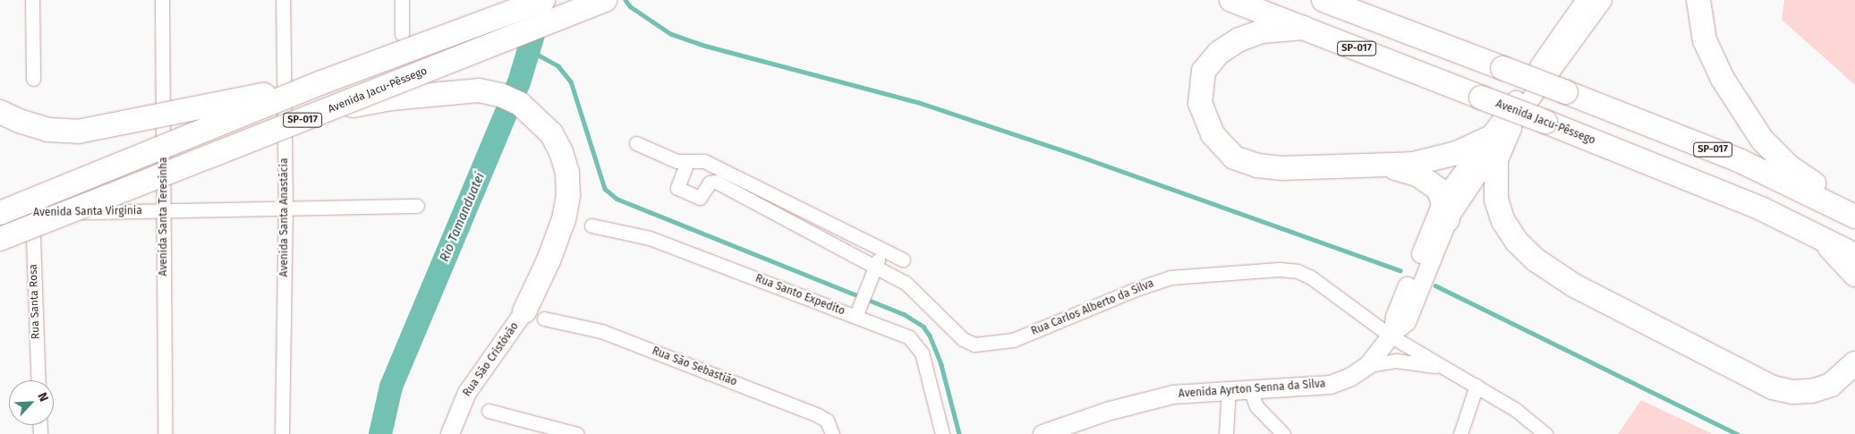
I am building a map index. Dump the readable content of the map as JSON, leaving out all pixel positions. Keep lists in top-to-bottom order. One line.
{"streets":{"highway":["SP-017","Avenida Jacu-Pêssego"],"main road":["Rua São Cristóvão","Avenida Ayrton Senna da Silva"],"street":["Avenida Santa Virginia","Avenida Santa Teresinha","Avenida Santa Anastácia","Rua Santo Expedito","Rua Santa Rosa","Rua Carlos Alberto da Silva","Rua São Sebastião"]},"crossings":[["SP-017","Avenida Santa Virginia"],["Avenida Santa Virginia","Avenida Santa Teresinha"],["Avenida Santa Virginia","Avenida Santa Anastácia"],["Avenida Santa Virginia","Rua Santa Rosa"],["Rua Carlos Alberto da Silva","Avenida Ayrton Senna da Silva"],["Rua São Cristóvão","Rua São Sebastião"]],"water":["Rio Tamanduateí"],"north":"top right"}
